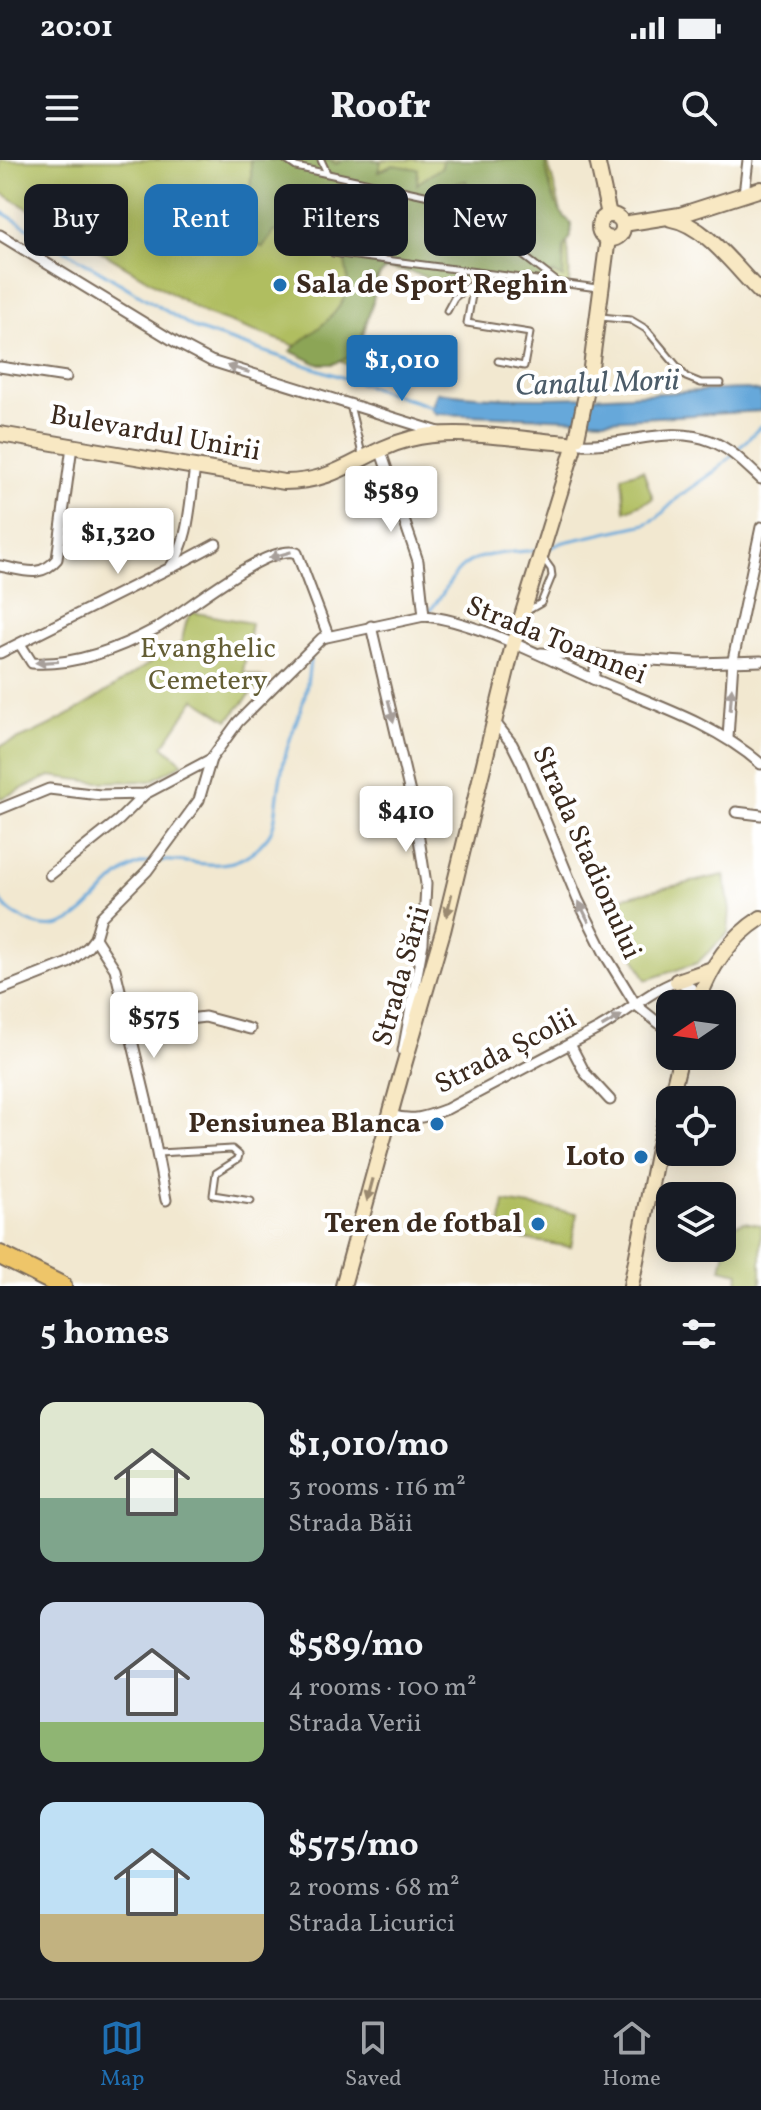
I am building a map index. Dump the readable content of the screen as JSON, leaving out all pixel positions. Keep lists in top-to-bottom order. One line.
{"streets":{"main road":["Bulevardul Unirii","Strada Sării"],"street":["Strada Toamnei","Strada Stadionului","Strada Școlii"]},"crossings":[["Strada Toamnei","Strada Sării"],["Strada Stadionului","Strada Sării"],["Strada Stadionului","Strada Școlii"],["Strada Sării","Strada Școlii"]],"one_way":["Strada Stadionului","Strada Sării"],"water":["Canalul Morii"],"parks":["Evanghelic Cemetery"],"places":["Sala de Sport Reghin","Pensiunea Blanca","Loto","Teren de fotbal"],"north":"left","page":{"status":"20:01","header":"Roofr","chip":["Buy","Rent","Filters","New"],"price":["$1,010","$589","$1,320","$410","$575"],"heading":"5 homes","list":[{"name":"$1,010/mo","note":"3 rooms · 116 m² · Strada Băii"},{"name":"$589/mo","note":"4 rooms · 100 m² · Strada Verii"},{"name":"$575/mo","note":"2 rooms · 68 m² · Strada Licurici"}],"tabs":["Map","Saved","Home"]}}
